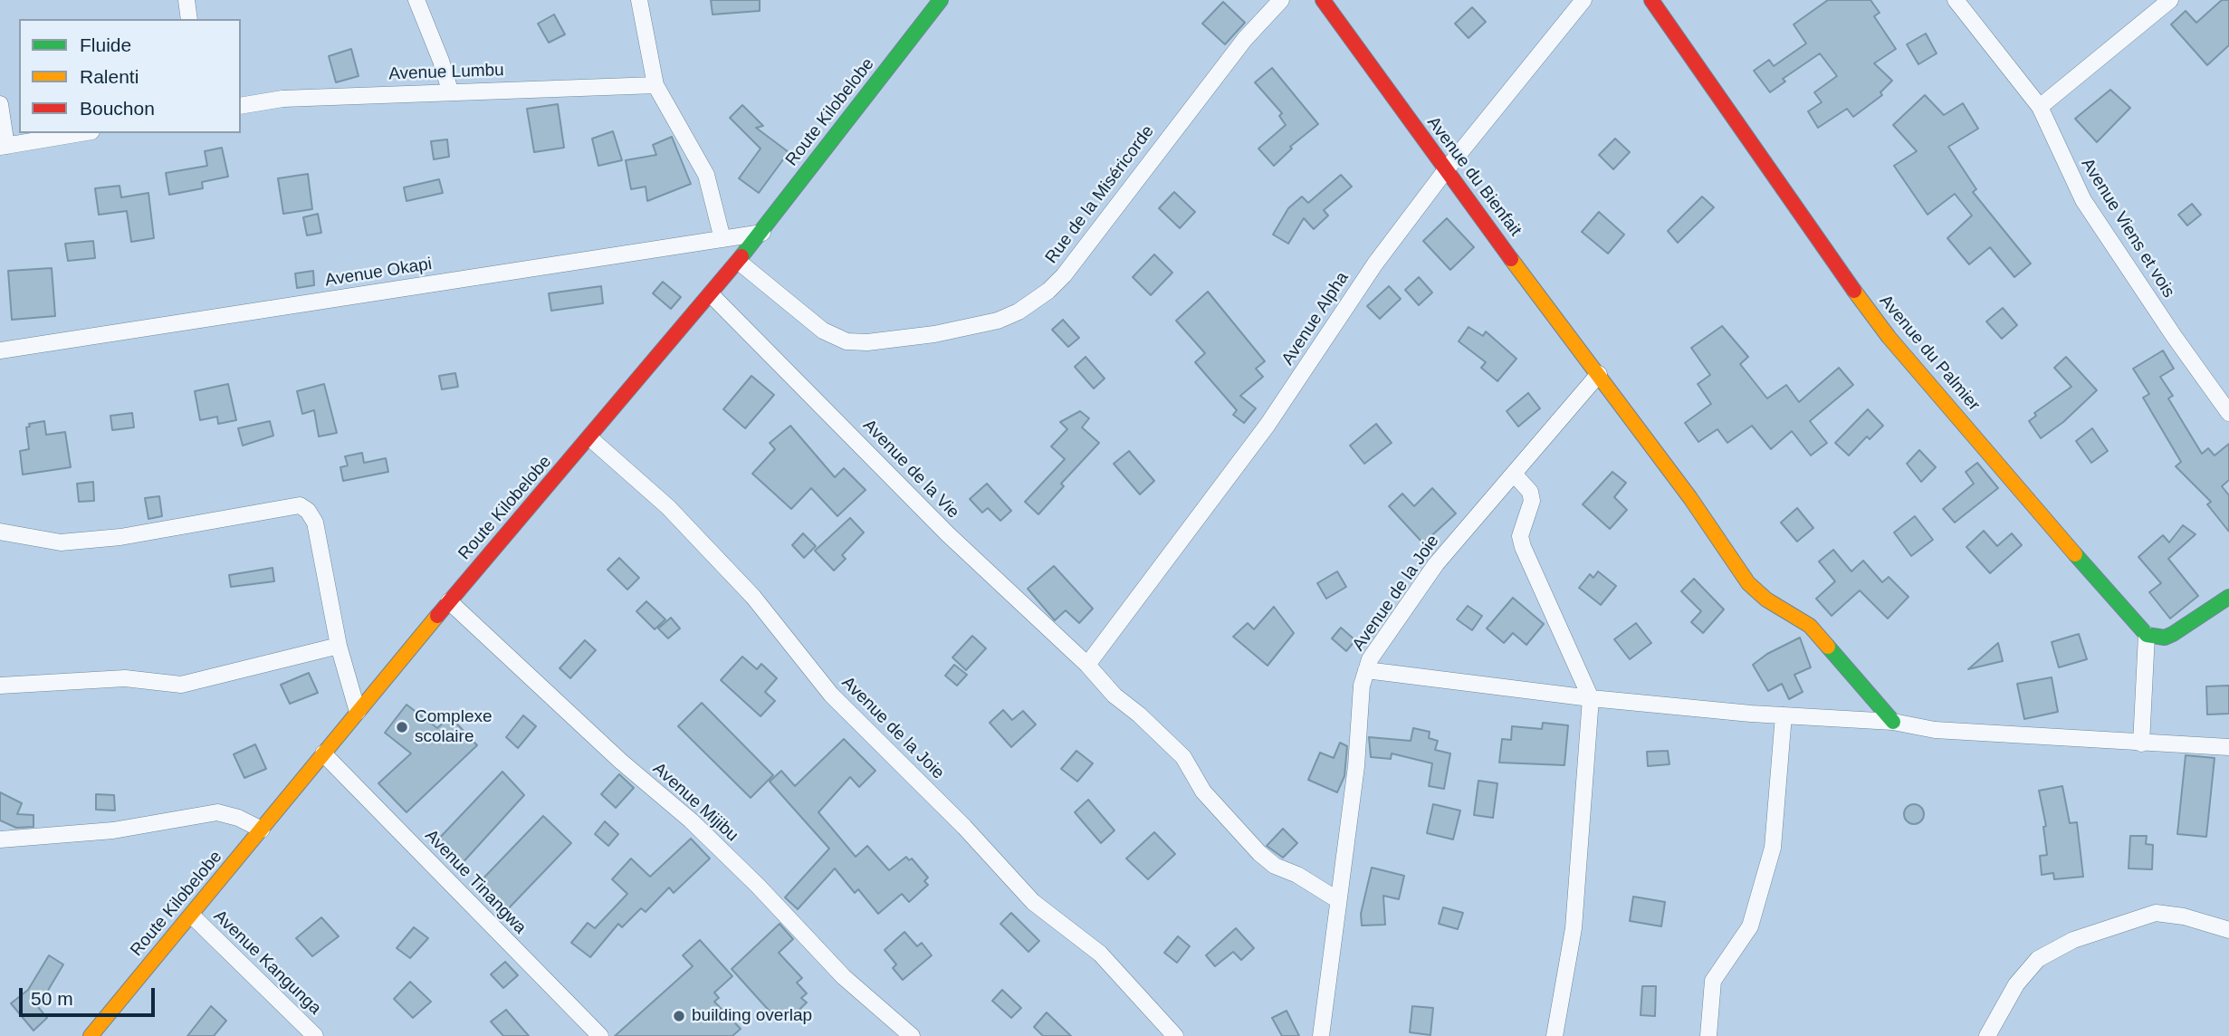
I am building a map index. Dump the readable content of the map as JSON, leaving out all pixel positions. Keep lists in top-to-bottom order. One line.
{"streets":{"street":["Avenue Lumbu","Route Kilobelobe","Avenue du Bienfait","Rue de la Miséricorde","Avenue Viens et vois","Avenue Okapi","Avenue Alpha","Avenue du Palmier","Avenue de la Vie","Avenue de la Joie","Avenue Mijibu","Avenue Tinangwa","Avenue Kangunga"]},"crossings":[["Route Kilobelobe","Rue de la Miséricorde"],["Route Kilobelobe","Avenue Okapi"],["Route Kilobelobe","Avenue de la Vie"],["Route Kilobelobe","Avenue de la Joie"],["Route Kilobelobe","Avenue Mijibu"],["Route Kilobelobe","Avenue Tinangwa"],["Route Kilobelobe","Avenue Kangunga"],["Avenue du Bienfait","Avenue Alpha"],["Avenue du Bienfait","Avenue de la Joie"],["Avenue Alpha","Avenue de la Vie"],["Avenue de la Vie","Avenue de la Joie"]],"places":["Complexe scolaire","building overlap"],"legend":["Fluide","Ralenti","Bouchon"],"scale_bar":"50 m"}
